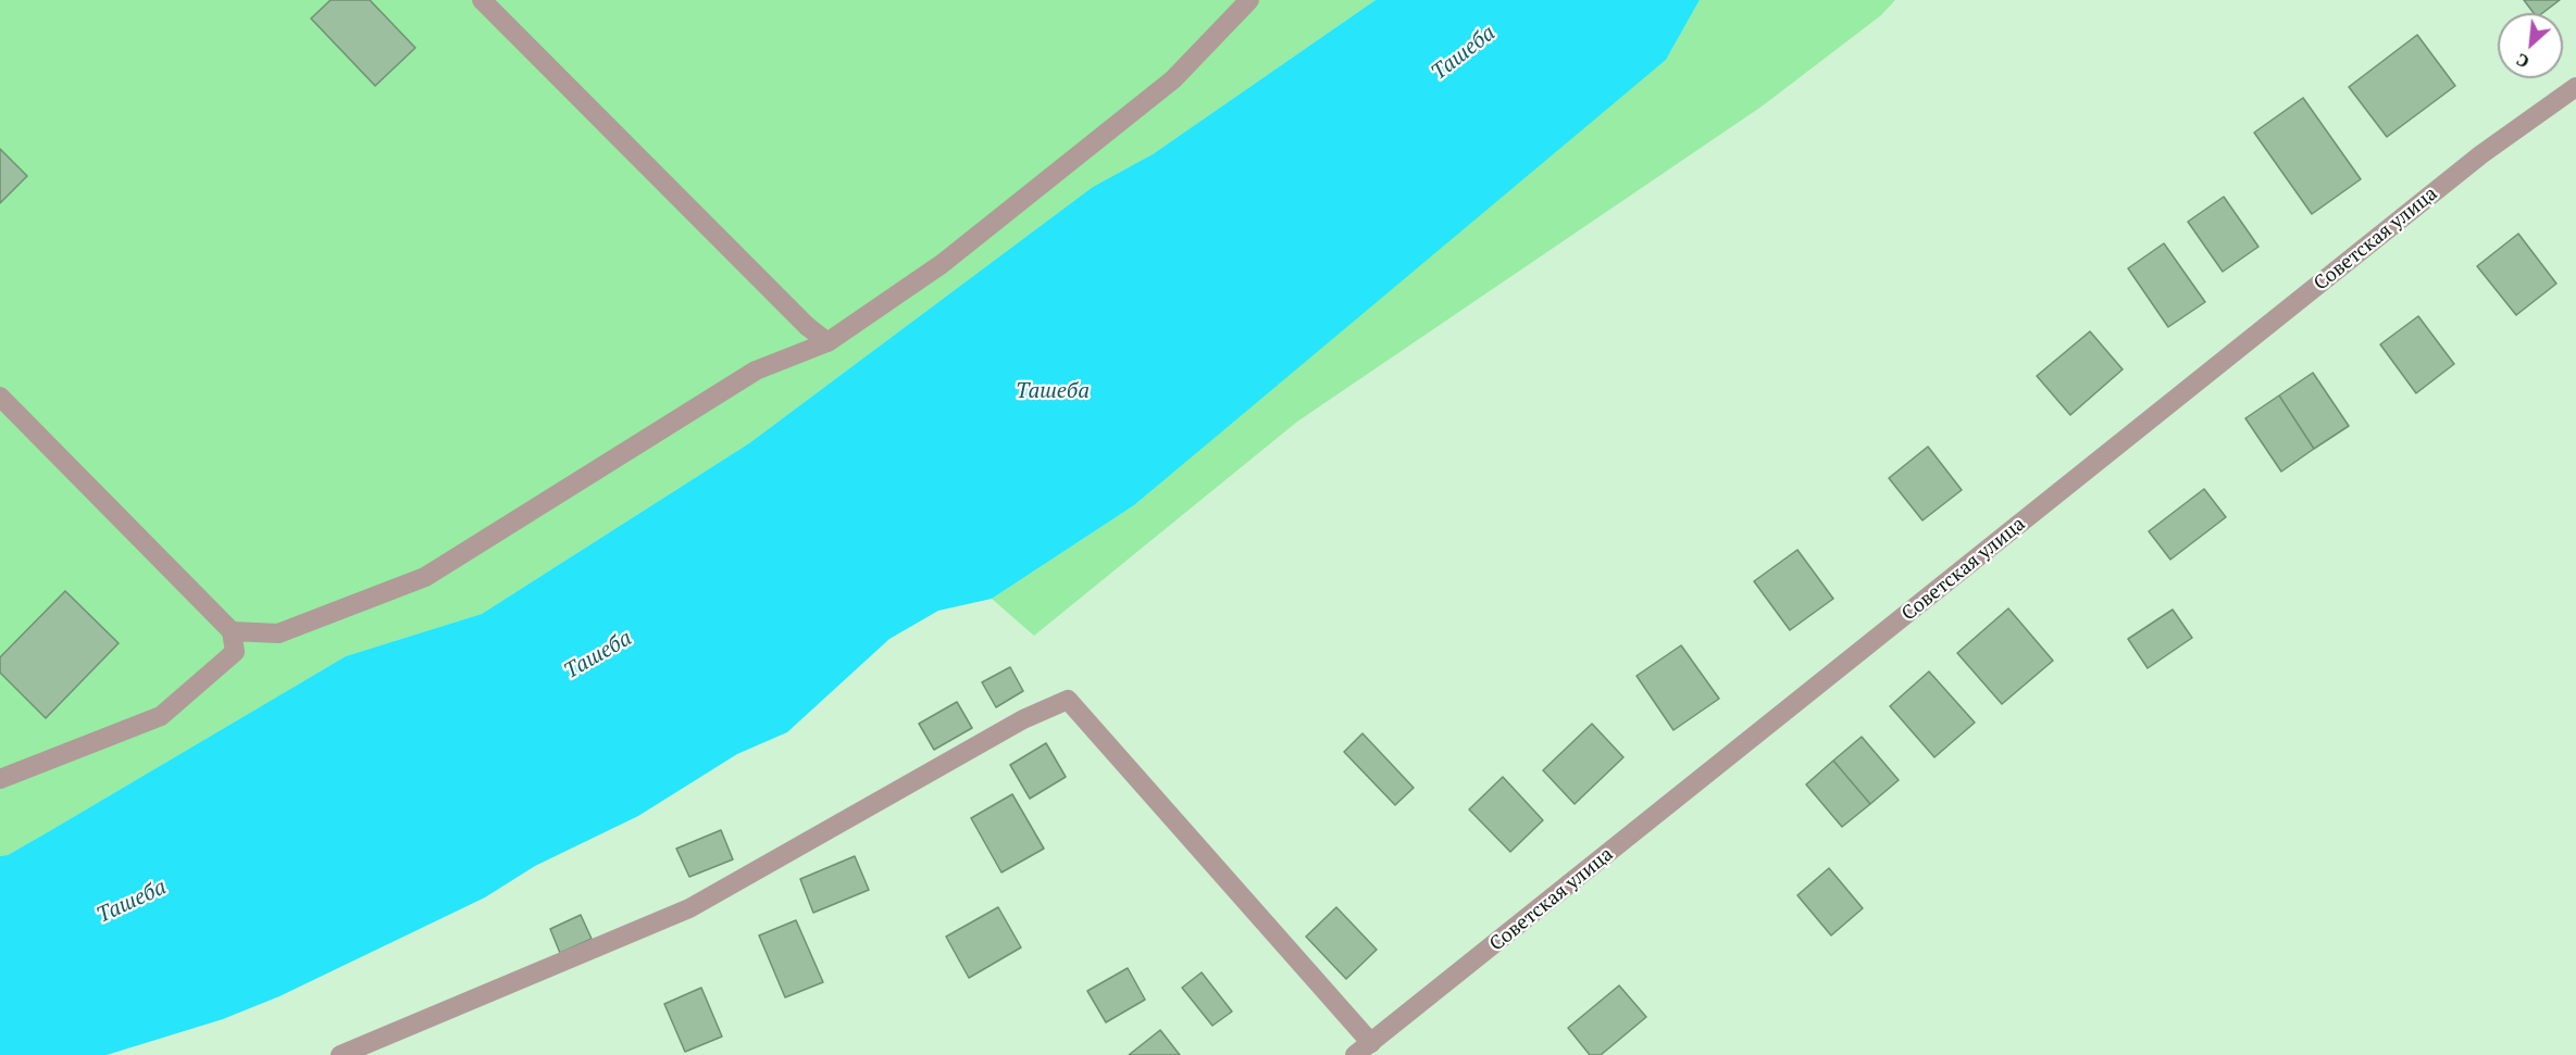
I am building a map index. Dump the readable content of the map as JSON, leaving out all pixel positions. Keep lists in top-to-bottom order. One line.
{"streets":{"street":["Советская улица"]},"water":["Ташеба"],"north":"bottom left"}
